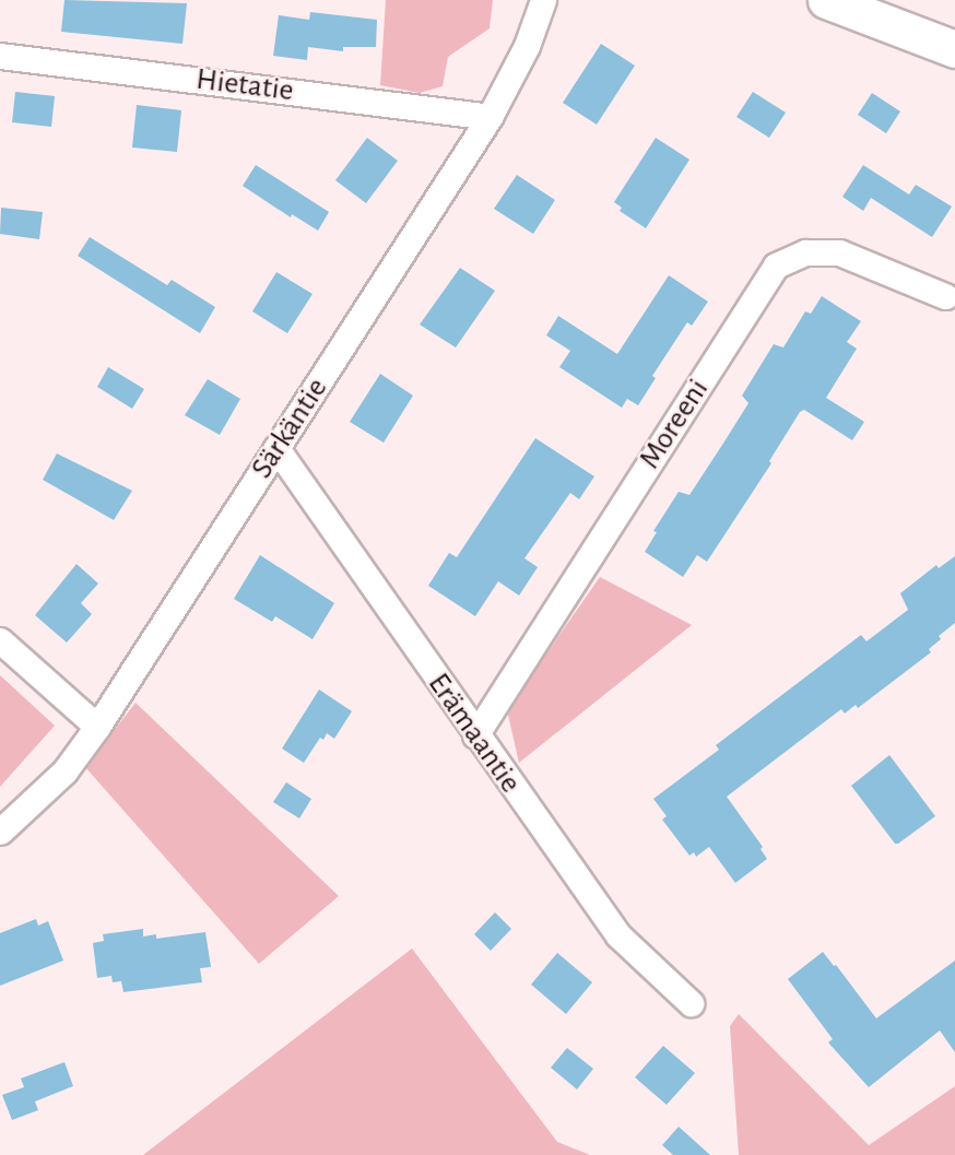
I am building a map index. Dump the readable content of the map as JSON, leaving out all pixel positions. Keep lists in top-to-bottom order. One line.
{"streets":{"street":["Hietatie","Moreeni","Särkäntie","Erämaantie"]},"crossings":[["Hietatie","Särkäntie"],["Moreeni","Erämaantie"],["Särkäntie","Erämaantie"]]}
